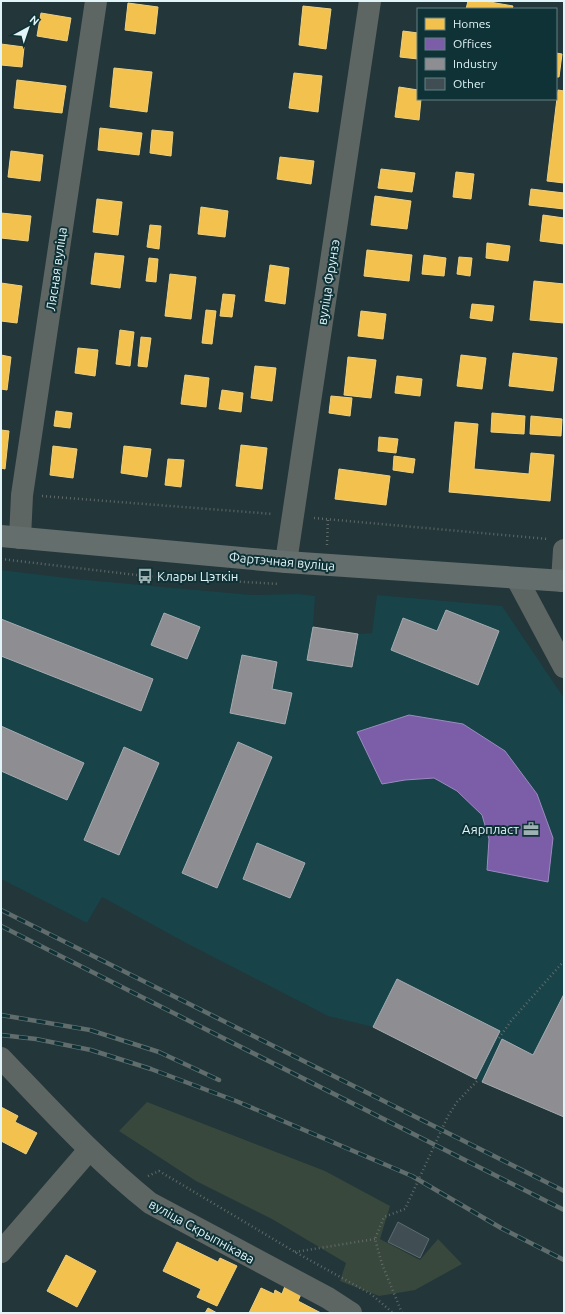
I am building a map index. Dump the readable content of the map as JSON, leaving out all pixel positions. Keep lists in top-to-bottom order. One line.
{"streets":{"main road":["Фартэчная вуліца"],"street":["Лясная вуліца","вуліца Фрунзэ","вуліца Скрыпнікава"]},"crossings":[["Лясная вуліца","Фартэчная вуліца"],["вуліца Фрунзэ","Фартэчная вуліца"]],"places":{"bus stop":["Клары Цэткін"],"office":["Аярпласт"]},"legend":["Homes","Offices","Industry","Other"],"north":"top right"}
